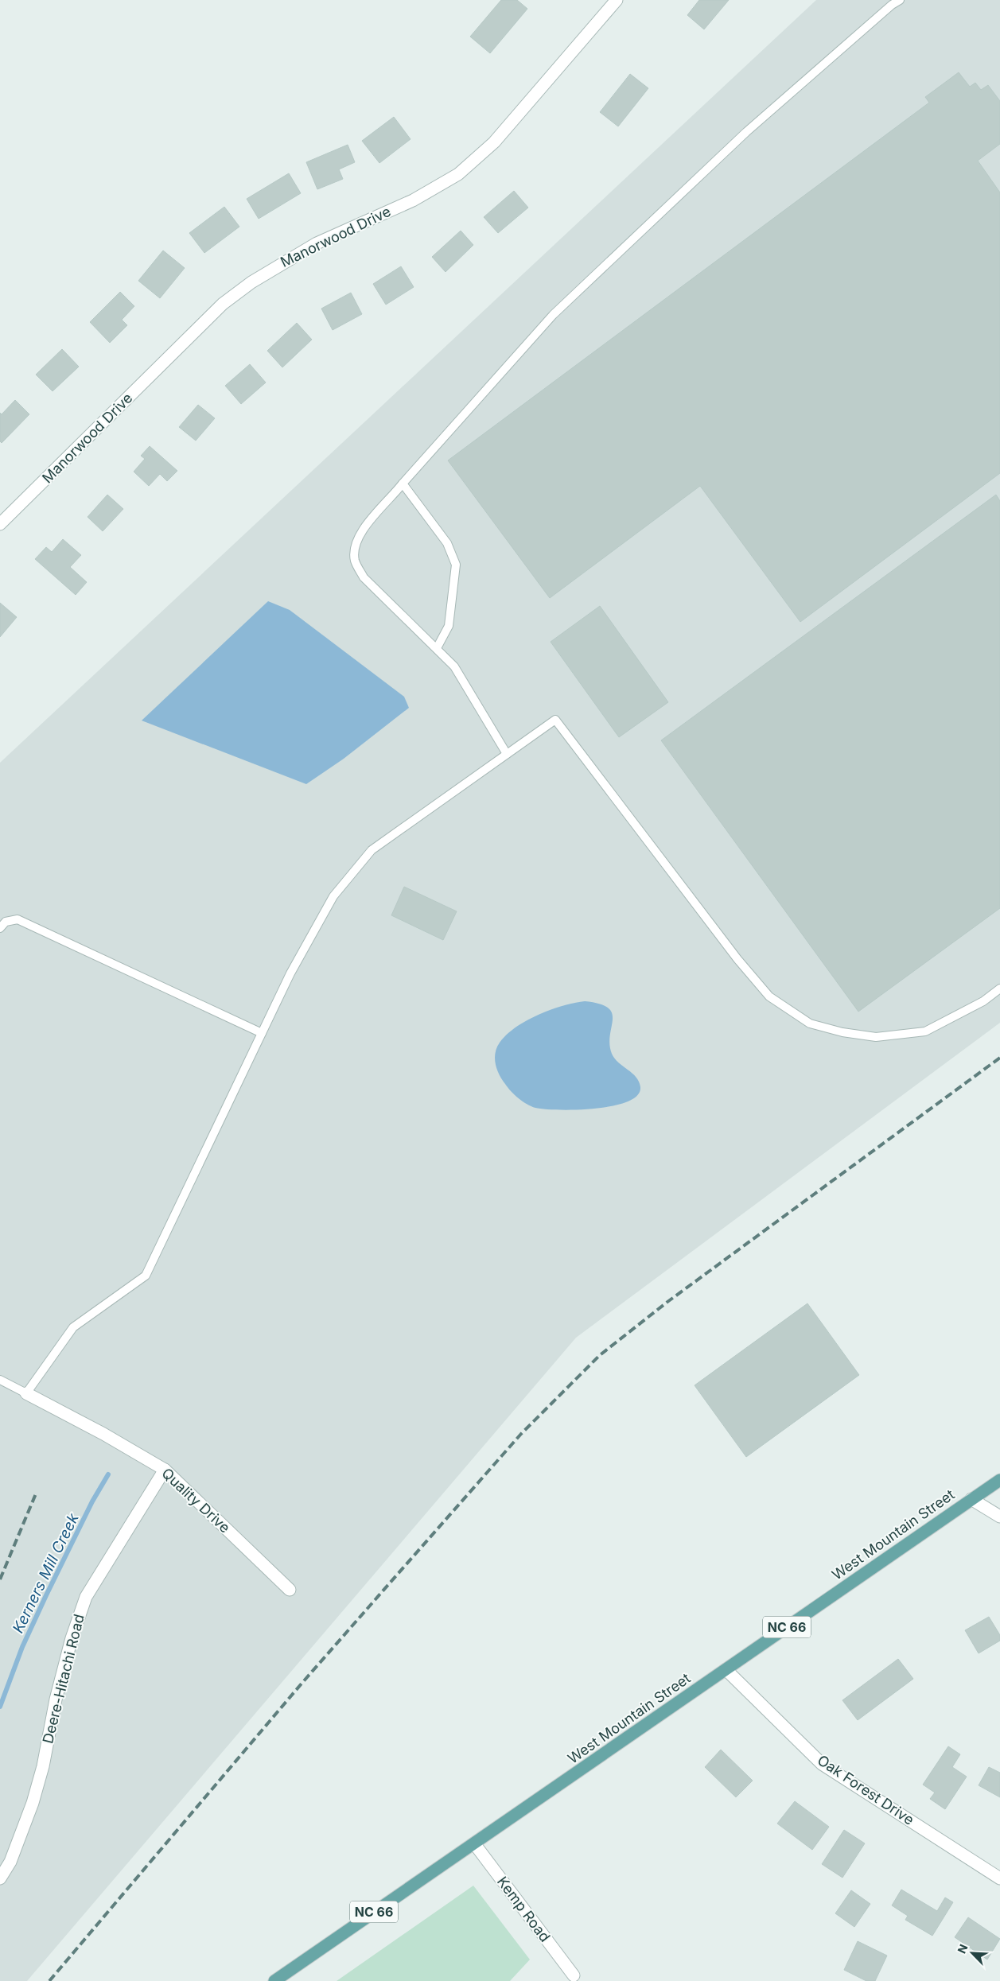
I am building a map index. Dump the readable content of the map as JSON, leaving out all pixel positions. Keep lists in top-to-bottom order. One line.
{"streets":{"main road":["West Mountain Street","NC 66"],"street":["Manorwood Drive","Quality Drive","Deere-Hitachi Road","Oak Forest Drive","Kemp Road"]},"crossings":[["Quality Drive","Deere-Hitachi Road"],["West Mountain Street","Oak Forest Drive"],["West Mountain Street","Kemp Road"]],"water":["Kerners Mill Creek"],"north":"top left"}
